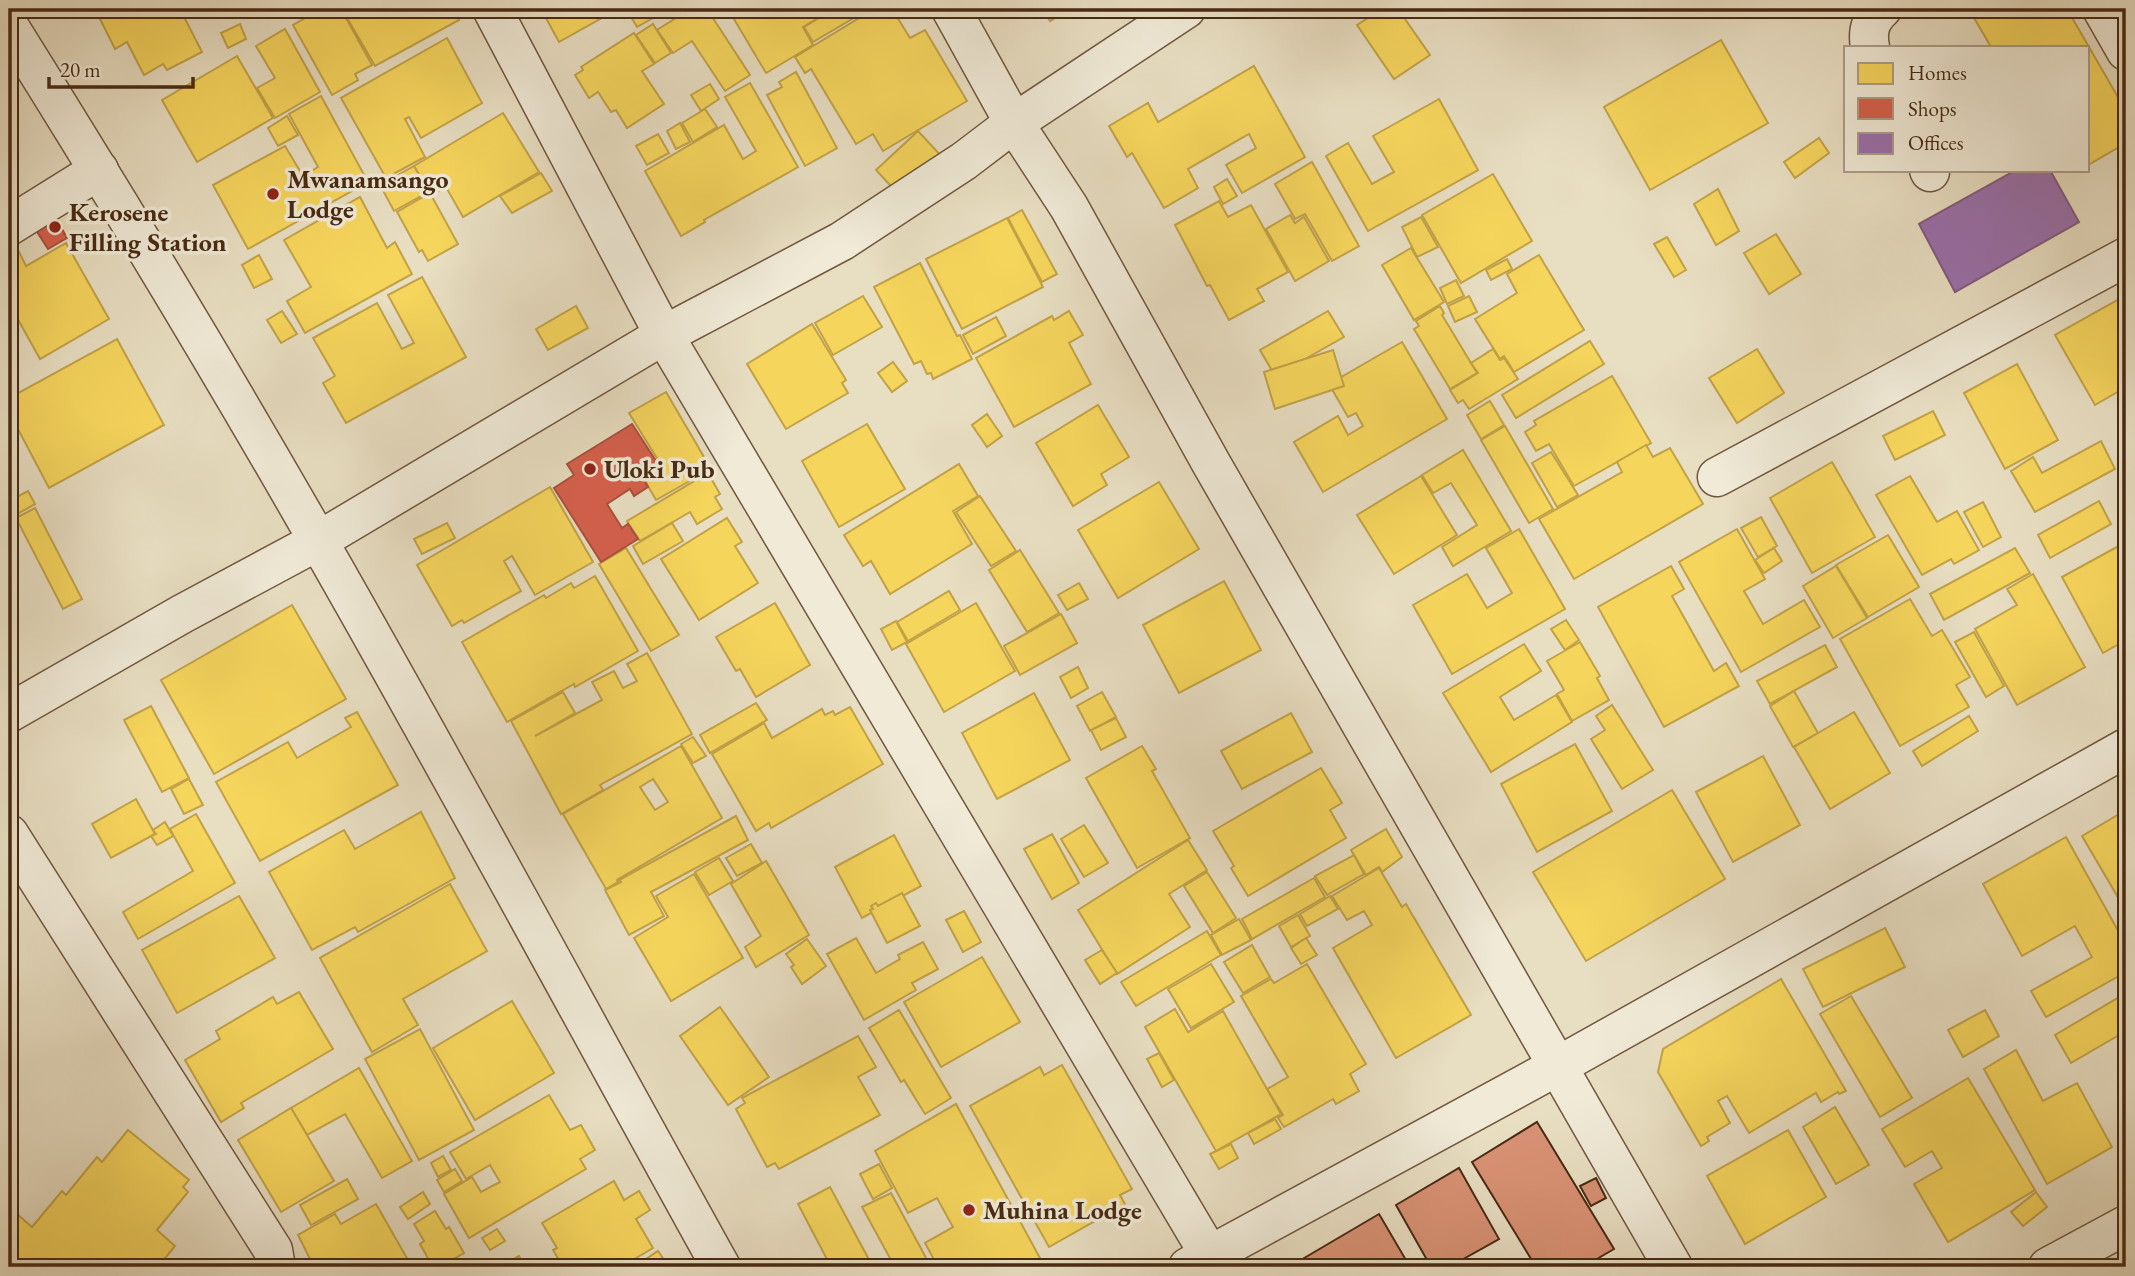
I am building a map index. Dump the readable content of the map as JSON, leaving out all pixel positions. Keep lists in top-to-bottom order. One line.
{"places":["Mwanamsango Lodge","Kerosene Filling Station","Uloki Pub","Muhina Lodge"],"legend":["Homes","Shops","Offices"],"scale_bar":"20 m"}
